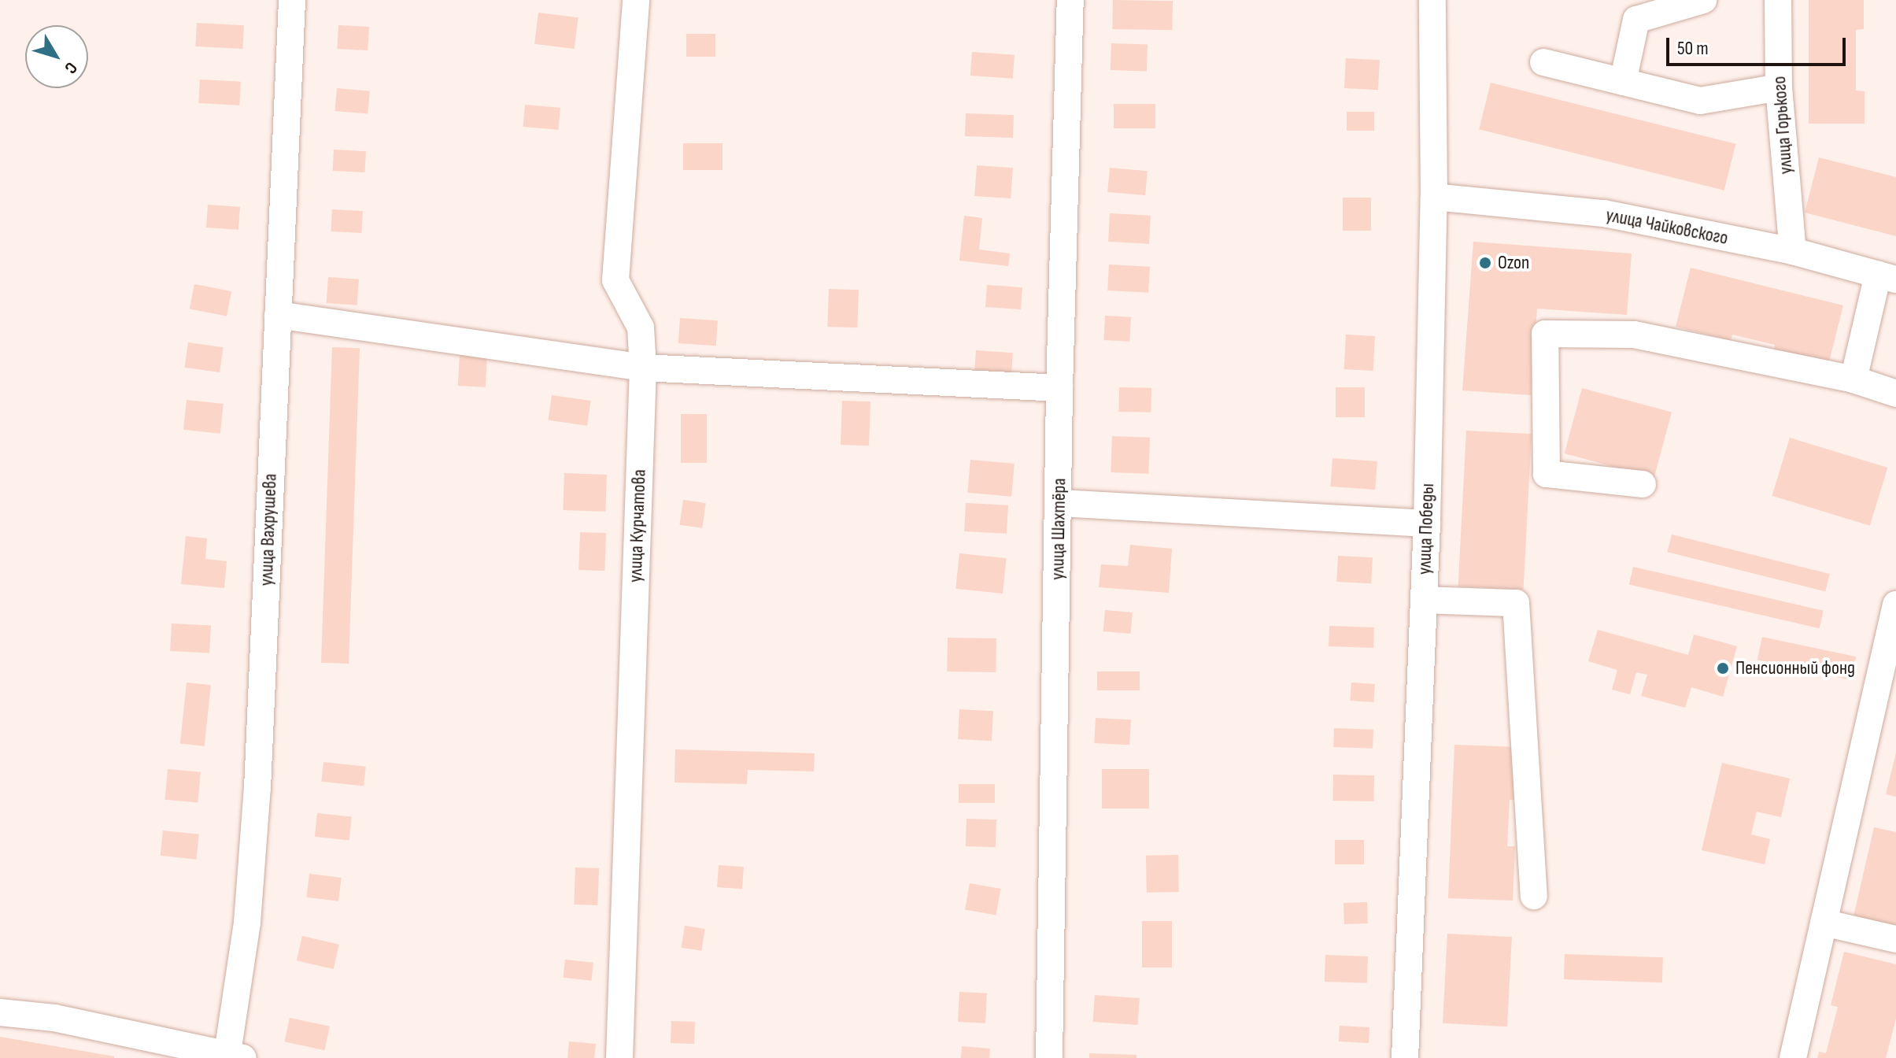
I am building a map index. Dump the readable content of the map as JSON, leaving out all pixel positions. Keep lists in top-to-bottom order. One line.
{"streets":{"street":["улица Горького","улица Чайковского","улица Курчатова","улица Шахтёра","улица Победы","улица Вахрушева"]},"crossings":[["улица Горького","улица Чайковского"],["улица Чайковского","улица Победы"]],"places":["Ozon","Пенсионный фонд"],"scale_bar":"50 m","north":"bottom right"}
